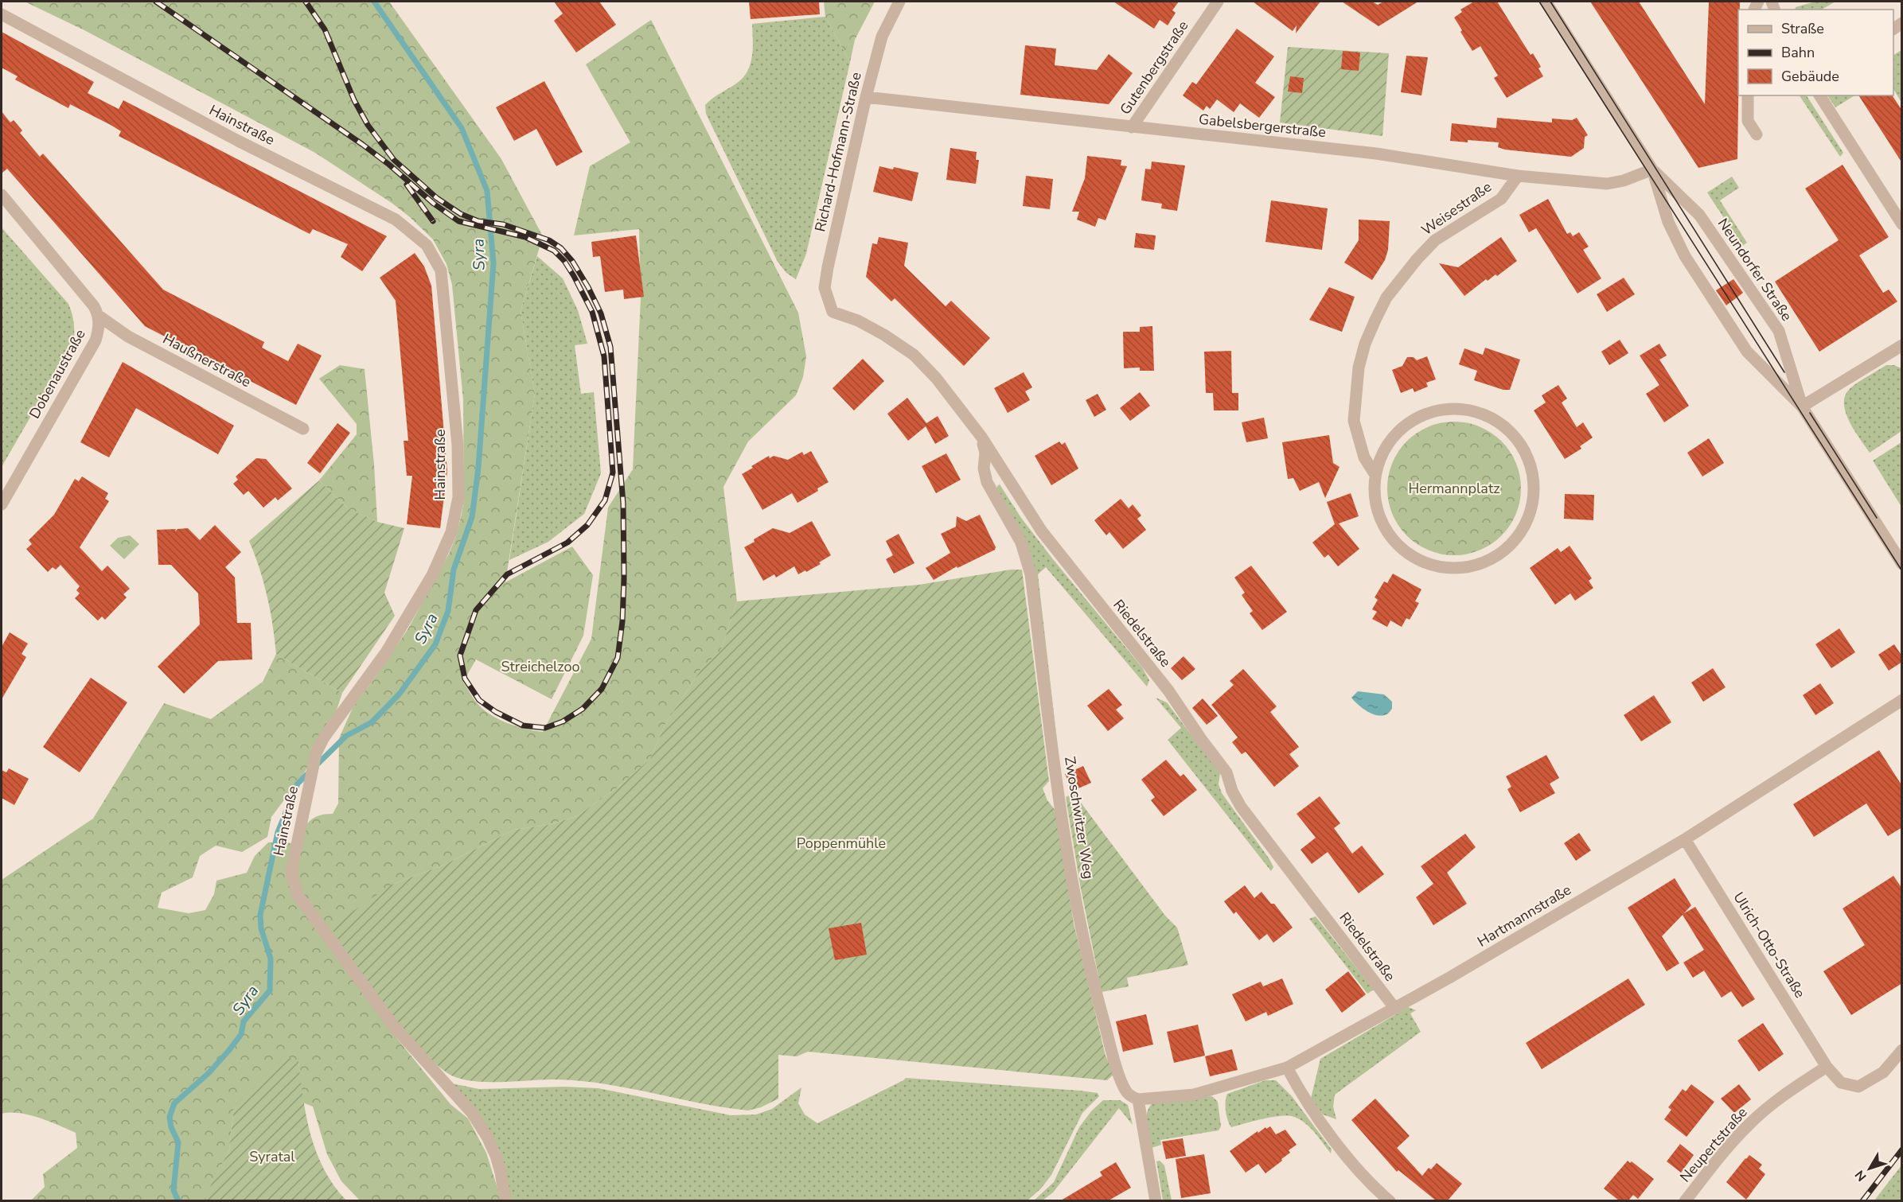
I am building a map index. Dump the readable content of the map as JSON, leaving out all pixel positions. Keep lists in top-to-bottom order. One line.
{"streets":{"street":["Gutenbergstraße","Hainstraße","Gabelsbergerstraße","Richard-Hofmann-Straße","Weisestraße","Neundorfer Straße","Haußnerstraße","Dobenaustraße","Riedelstraße","Zwoschwitzer Weg","Hartmannstraße","Ulrich-Otto-Straße","Neupertstraße"]},"crossings":[["Gutenbergstraße","Gabelsbergerstraße"],["Gabelsbergerstraße","Richard-Hofmann-Straße"],["Gabelsbergerstraße","Weisestraße"],["Gabelsbergerstraße","Neundorfer Straße"],["Richard-Hofmann-Straße","Riedelstraße"],["Haußnerstraße","Dobenaustraße"],["Riedelstraße","Zwoschwitzer Weg"],["Riedelstraße","Hartmannstraße"],["Zwoschwitzer Weg","Hartmannstraße"],["Hartmannstraße","Ulrich-Otto-Straße"],["Ulrich-Otto-Straße","Neupertstraße"]],"water":["Syra"],"parks":["Hermannplatz","Streichelzoo","Poppenmühle","Syratal"],"legend":["Straße","Bahn","Gebäude"],"north":"bottom left"}
